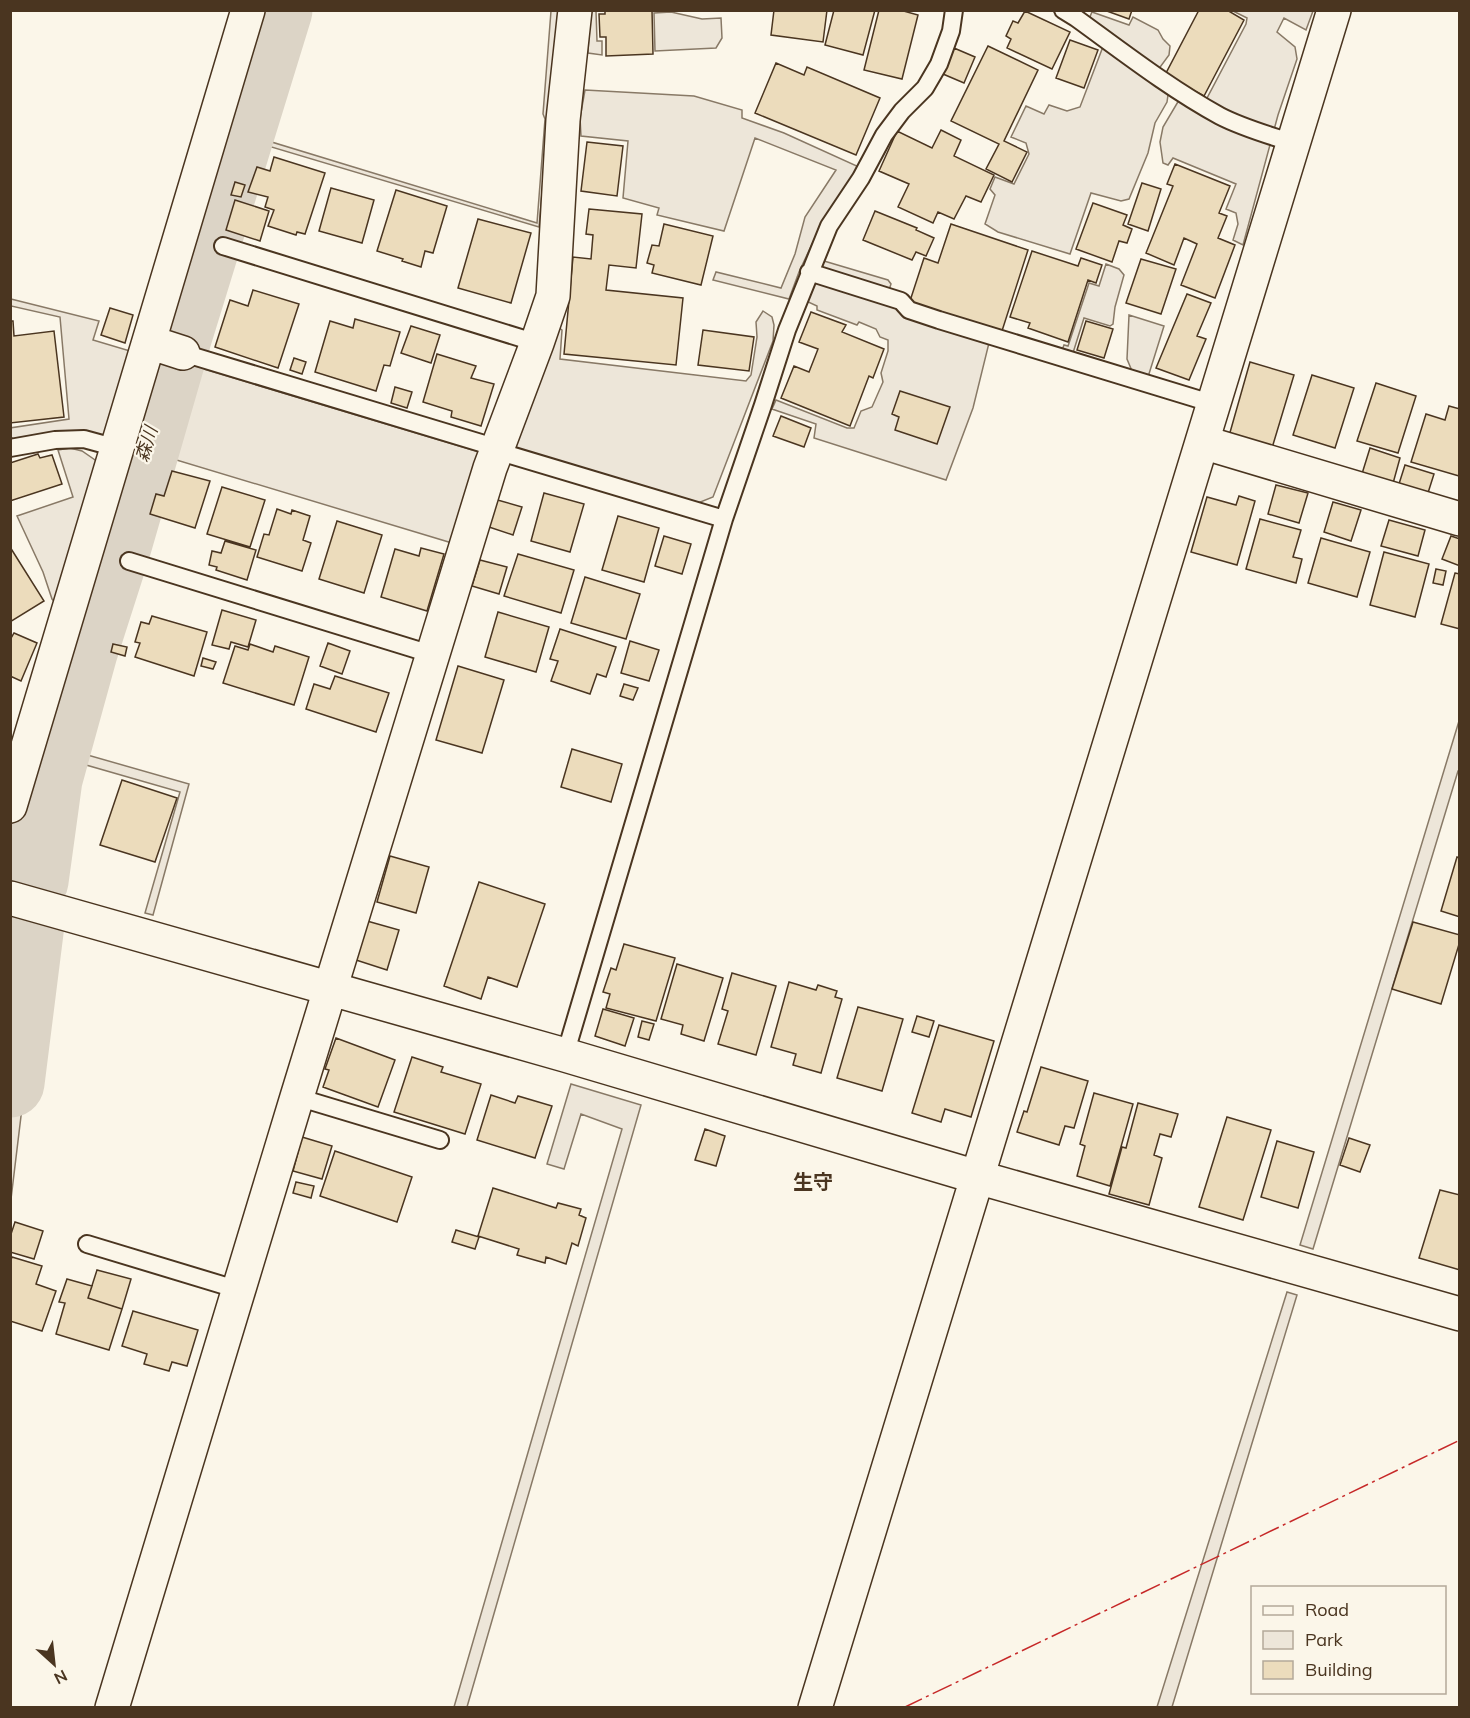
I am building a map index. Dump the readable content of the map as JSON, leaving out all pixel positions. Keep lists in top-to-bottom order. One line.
{"districts":["生守"],"water":["森川"],"legend":["Road","Park","Building"],"north":"bottom right"}
